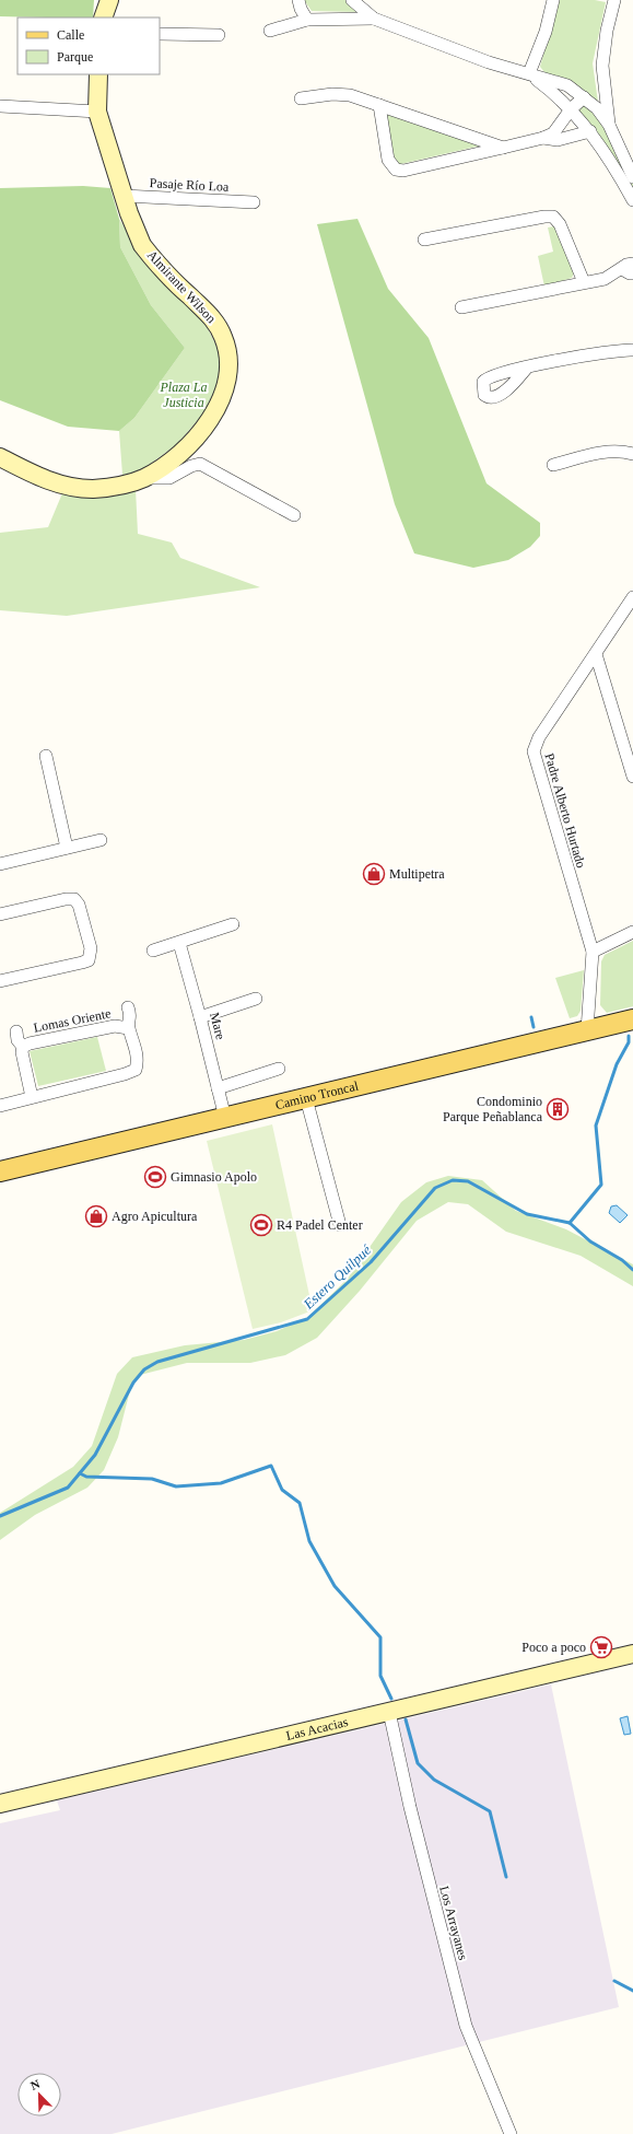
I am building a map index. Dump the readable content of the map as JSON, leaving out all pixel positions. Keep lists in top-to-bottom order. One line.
{"streets":{"main road":["Camino Troncal"],"street":["Pasaje Río Loa","Almirante Wilson","Padre Alberto Hurtado","Lomas Oriente","Mare","Las Acacias","Los Arrayanes"]},"crossings":[["Pasaje Río Loa","Almirante Wilson"],["Mare","Camino Troncal"],["Las Acacias","Los Arrayanes"]],"water":["Estero Quilpué"],"parks":["Plaza La Justicia"],"places":{"shop":["Multipetra","Agro Apicultura"],"building":["Condominio Parque Peñablanca"],"sports":["Gimnasio Apolo","R4 Padel Center"],"supermarket":["Poco a poco"]},"legend":["Calle","Parque"],"north":"top left"}
